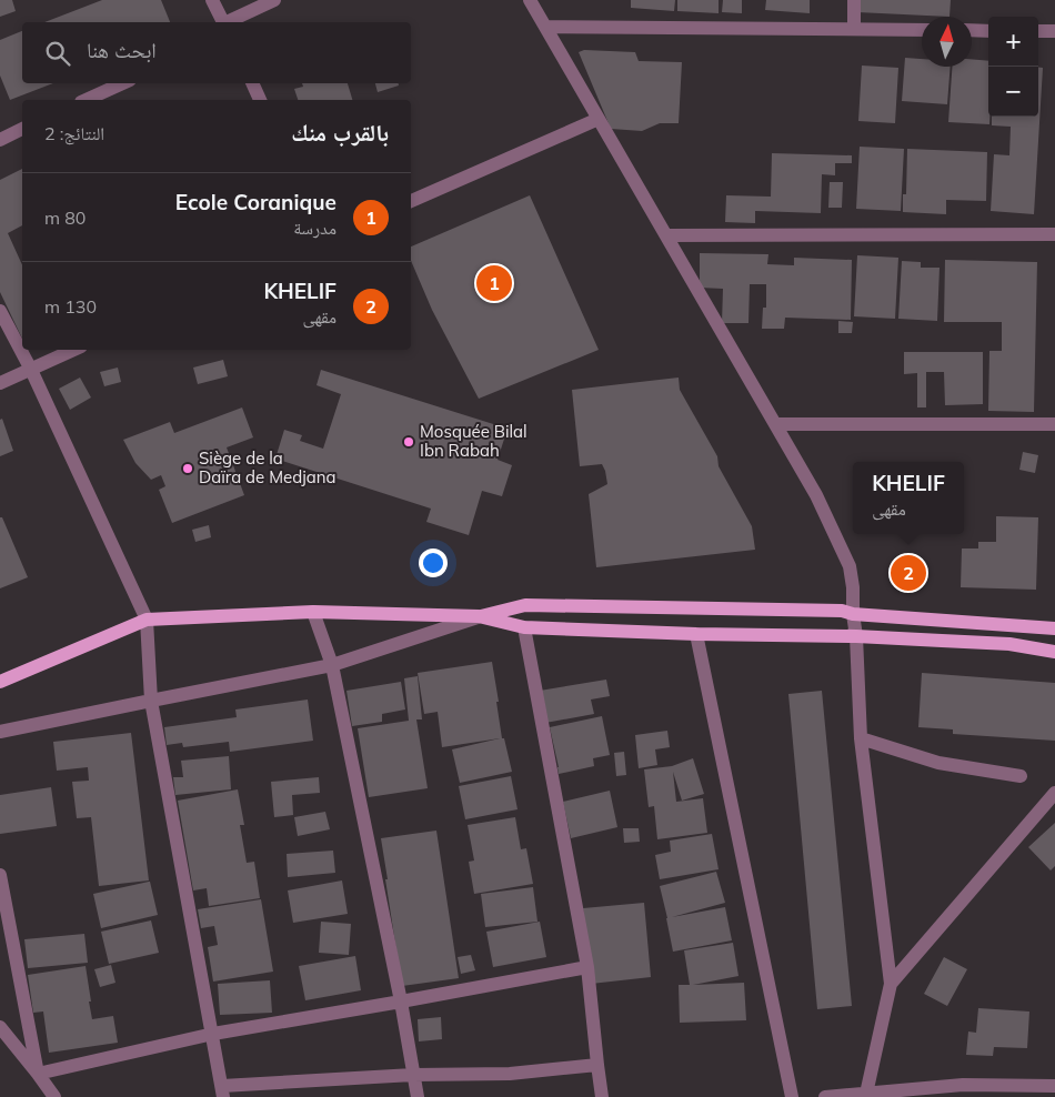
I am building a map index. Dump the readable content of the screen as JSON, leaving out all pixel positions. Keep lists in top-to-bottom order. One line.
{"places":["Mosquée Bilal Ibn Rabah","Siège de la Daïra de Medjana"],"north":"top","page":{"map_buttons":["+","−"],"search":"ابحث هنا","heading":["بالقرب منك","النتائج: 2"],"list":[{"mark":"1","name":"Ecole Coranique","note":"مدرسة","value":"80 m"},{"mark":"2","name":"KHELIF","note":"مقهى","value":"130 m"}],"pins":["1","2"],"popup":["KHELIF","مقهى"]}}
